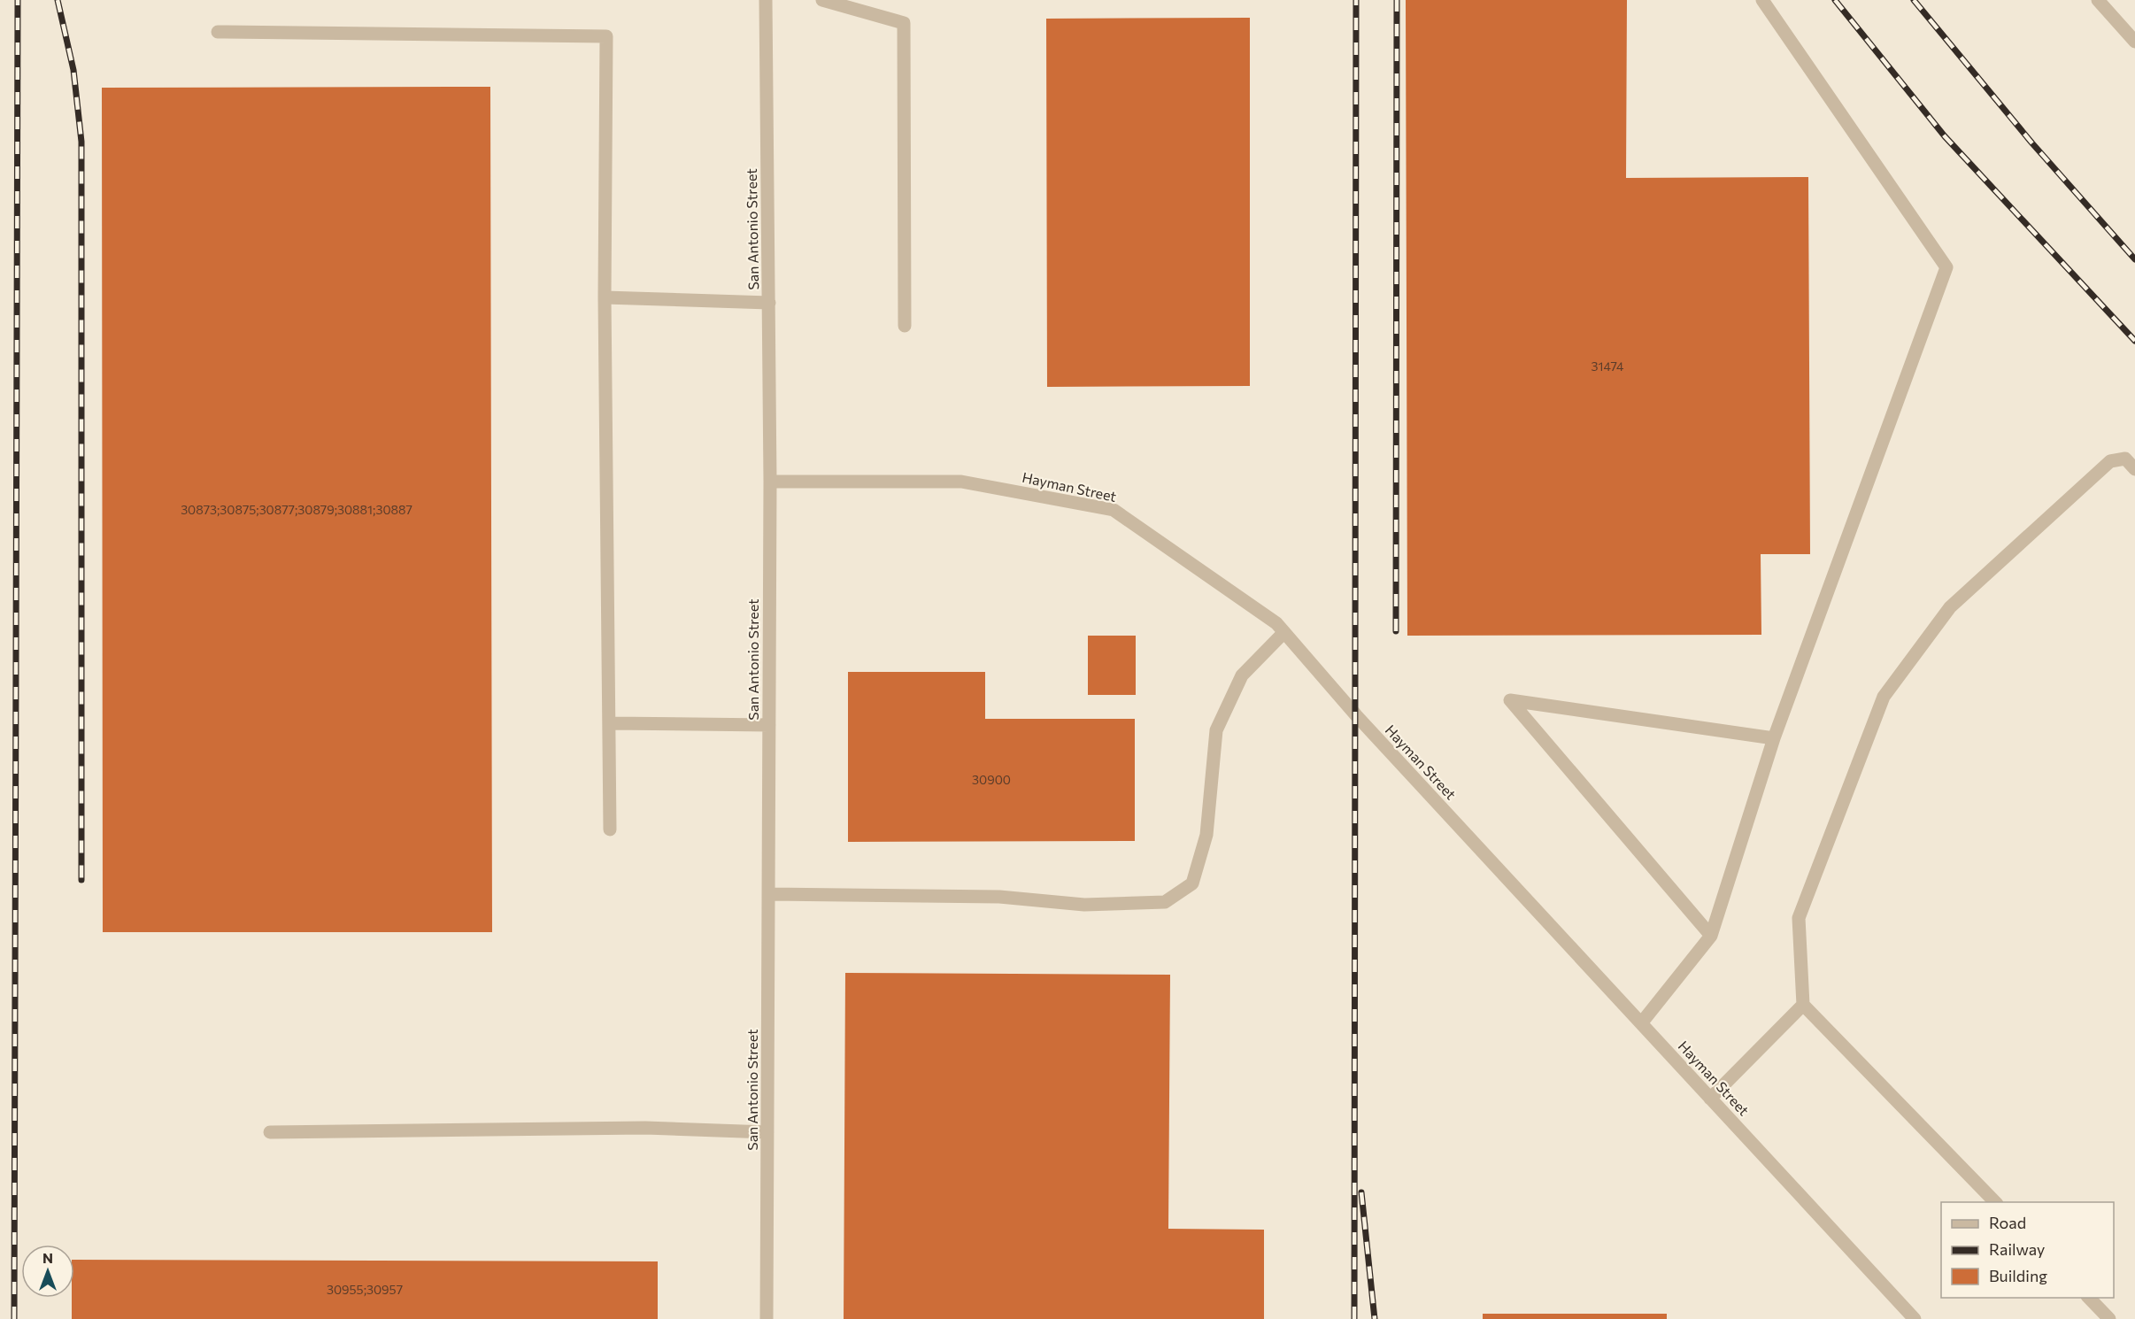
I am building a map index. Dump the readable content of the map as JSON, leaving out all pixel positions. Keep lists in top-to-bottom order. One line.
{"streets":{"street":["San Antonio Street","Hayman Street"]},"crossings":[["San Antonio Street","Hayman Street"]],"house_numbers":["31474","30873;30875;30877;30879;30881;30887","30900","30955;30957"],"legend":["Road","Railway","Building"],"north":"top"}
